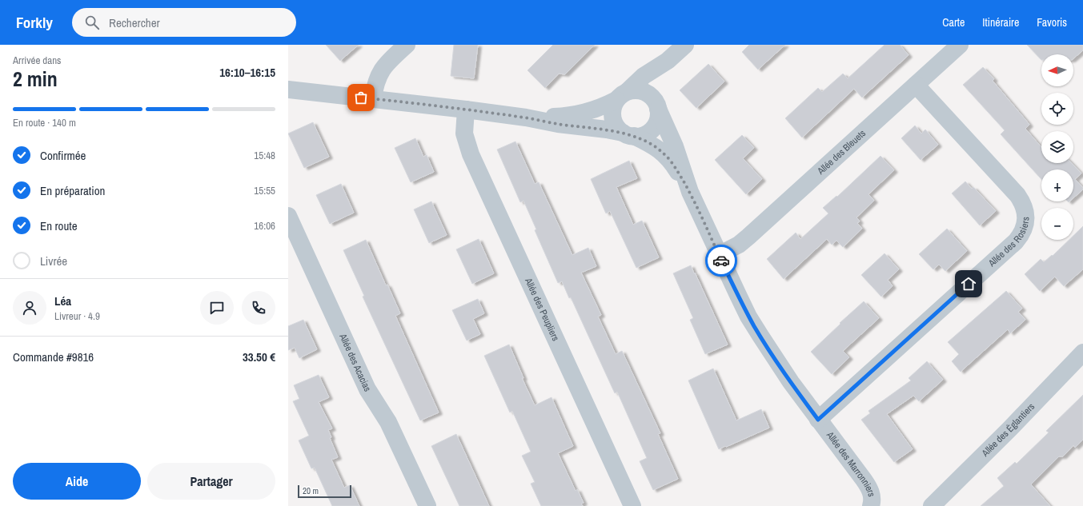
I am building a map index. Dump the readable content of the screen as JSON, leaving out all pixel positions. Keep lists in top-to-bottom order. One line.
{"streets":{"street":["Allée des Bleuets","Allée des Rosiers","Allée des Peupliers","Allée des Acacias","Allée des Églantiers","Allée des Marronniers"]},"crossings":[["Allée des Bleuets","Allée des Rosiers"],["Allée des Bleuets","Allée des Marronniers"],["Allée des Rosiers","Allée des Marronniers"]],"scale_bar":"20 m","north":"left","page":{"header":"Forkly","search":"Rechercher","nav":["Carte","Itinéraire","Favoris"],"heading":["2 min","Arrivée dans","16:10–16:15"],"panel":["Léa","Livreur · 4.9","Commande #9816","33.50 €"],"map_buttons":["+","−"],"bar":"En route · 140 m","list":[["Confirmée","15:48"],["En préparation","15:55"],["En route","16:06"],"Livrée"],"buttons":["Aide","Partager"],"scale":"20 m"}}
